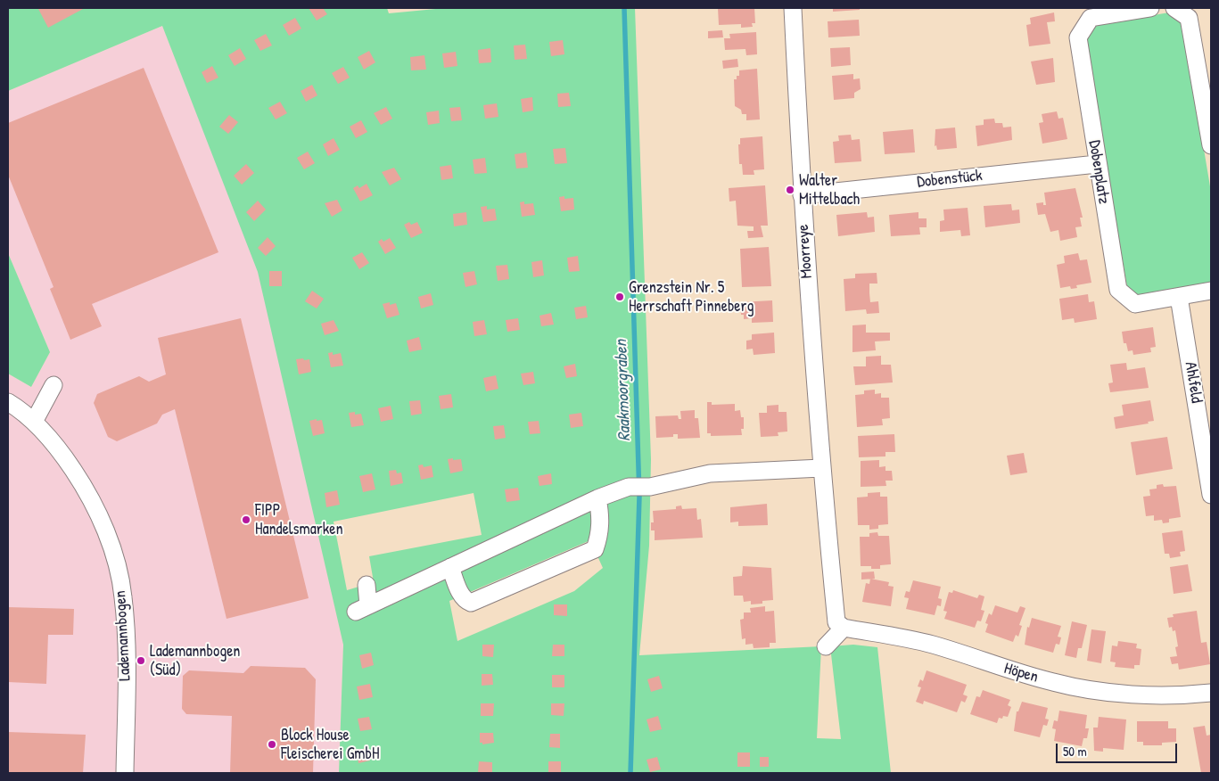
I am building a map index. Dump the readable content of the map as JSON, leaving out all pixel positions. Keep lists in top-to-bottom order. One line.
{"streets":{"street":["Dobenplatz","Dobenstück","Moorreye","Ahlfeld","Lademannbogen","Höpen"]},"crossings":[["Dobenplatz","Dobenstück"],["Dobenplatz","Ahlfeld"],["Dobenstück","Moorreye"],["Moorreye","Höpen"]],"water":["Raakmoorgraben"],"places":["Walter Mittelbach","Grenzstein Nr. 5 Herrschaft Pinneberg","FIPP Handelsmarken","Lademannbogen (Süd)","Block House Fleischerei GmbH"],"scale_bar":"50 m"}
